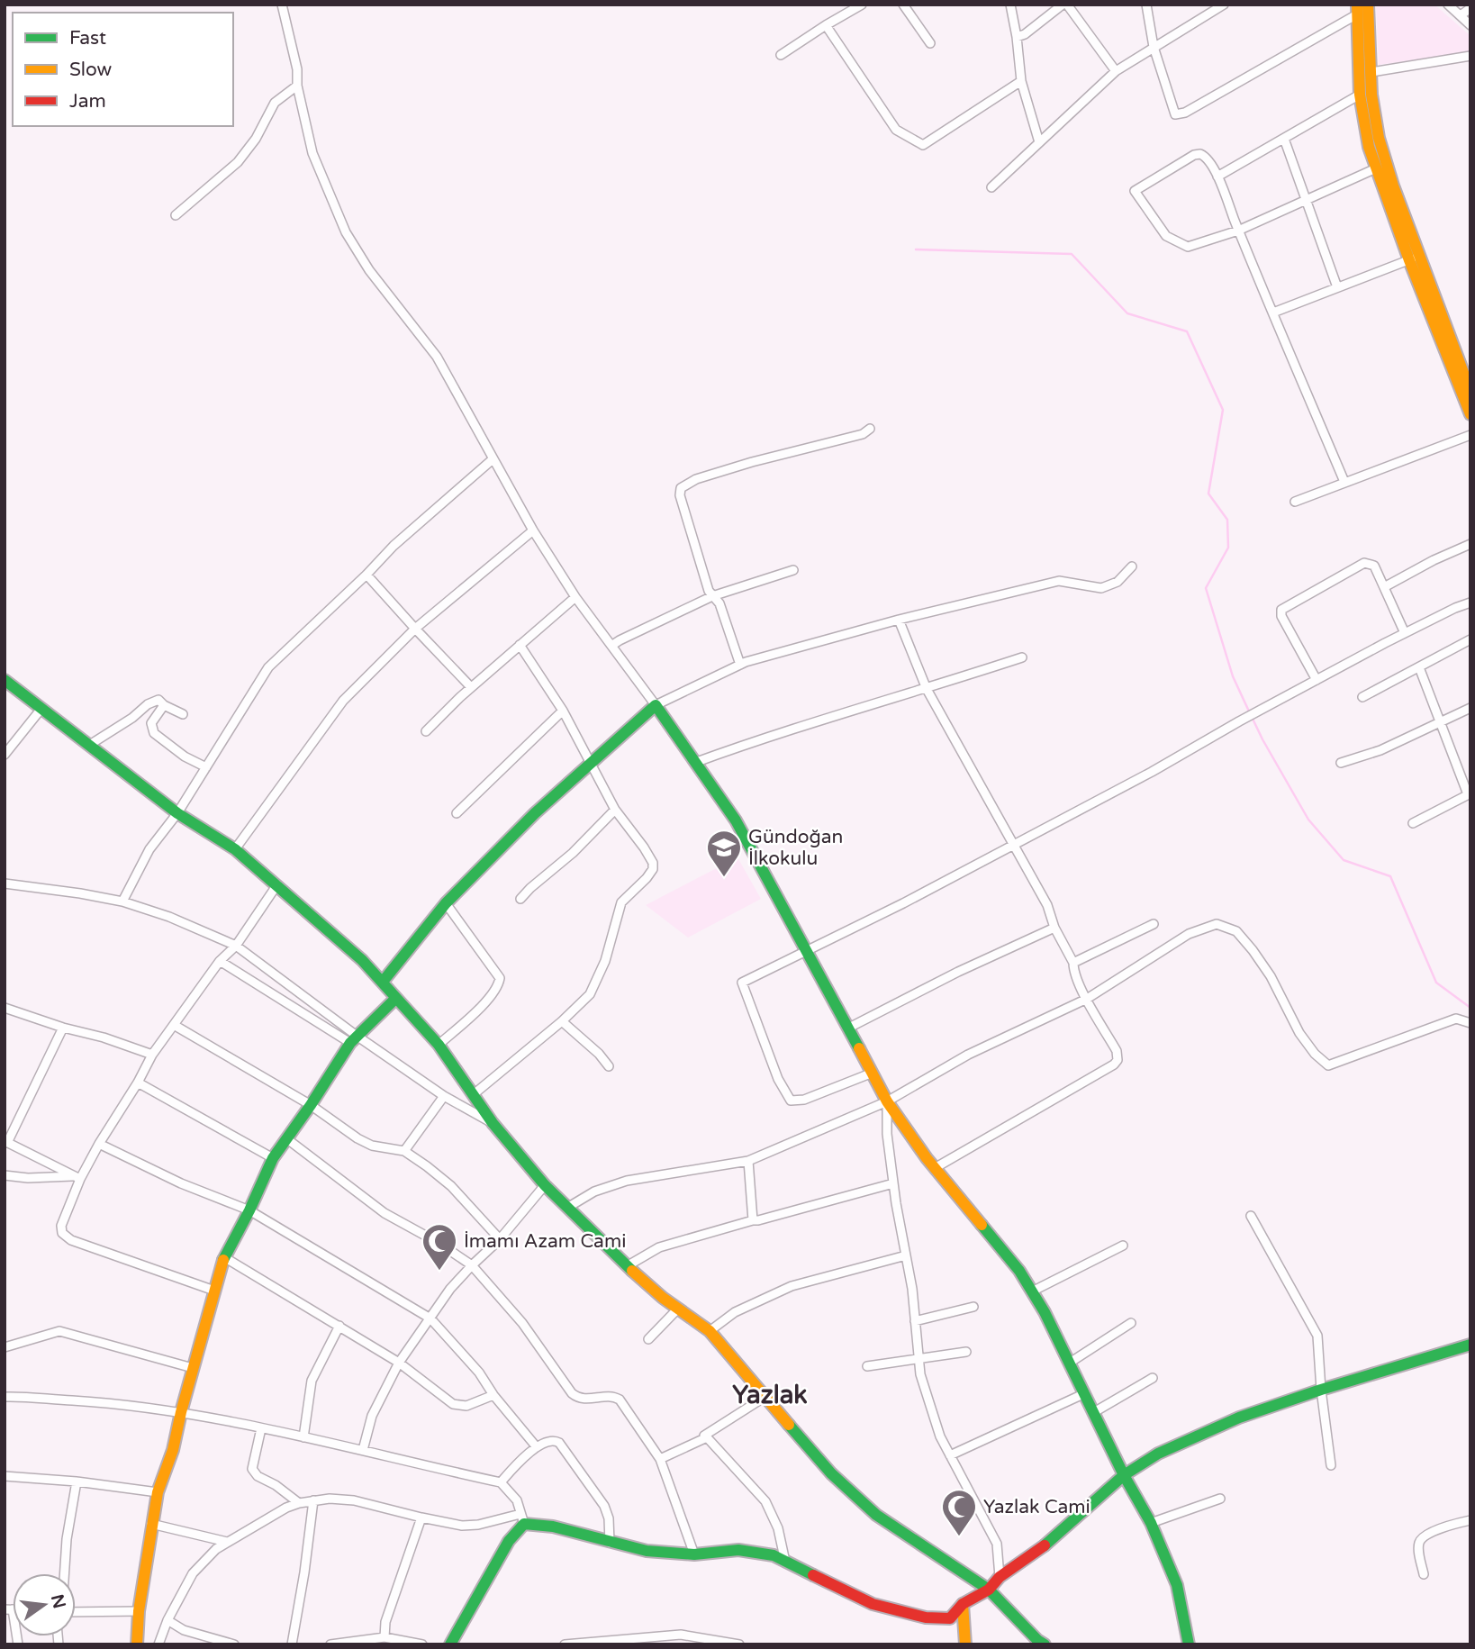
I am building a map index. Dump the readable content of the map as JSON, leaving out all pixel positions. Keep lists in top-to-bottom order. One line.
{"districts":["Yazlak"],"places":{"school or university":["Gündoğan İlkokulu"],"mosque":["İmamı Azam Cami","Yazlak Cami"]},"legend":["Fast","Slow","Jam"],"north":"right"}
